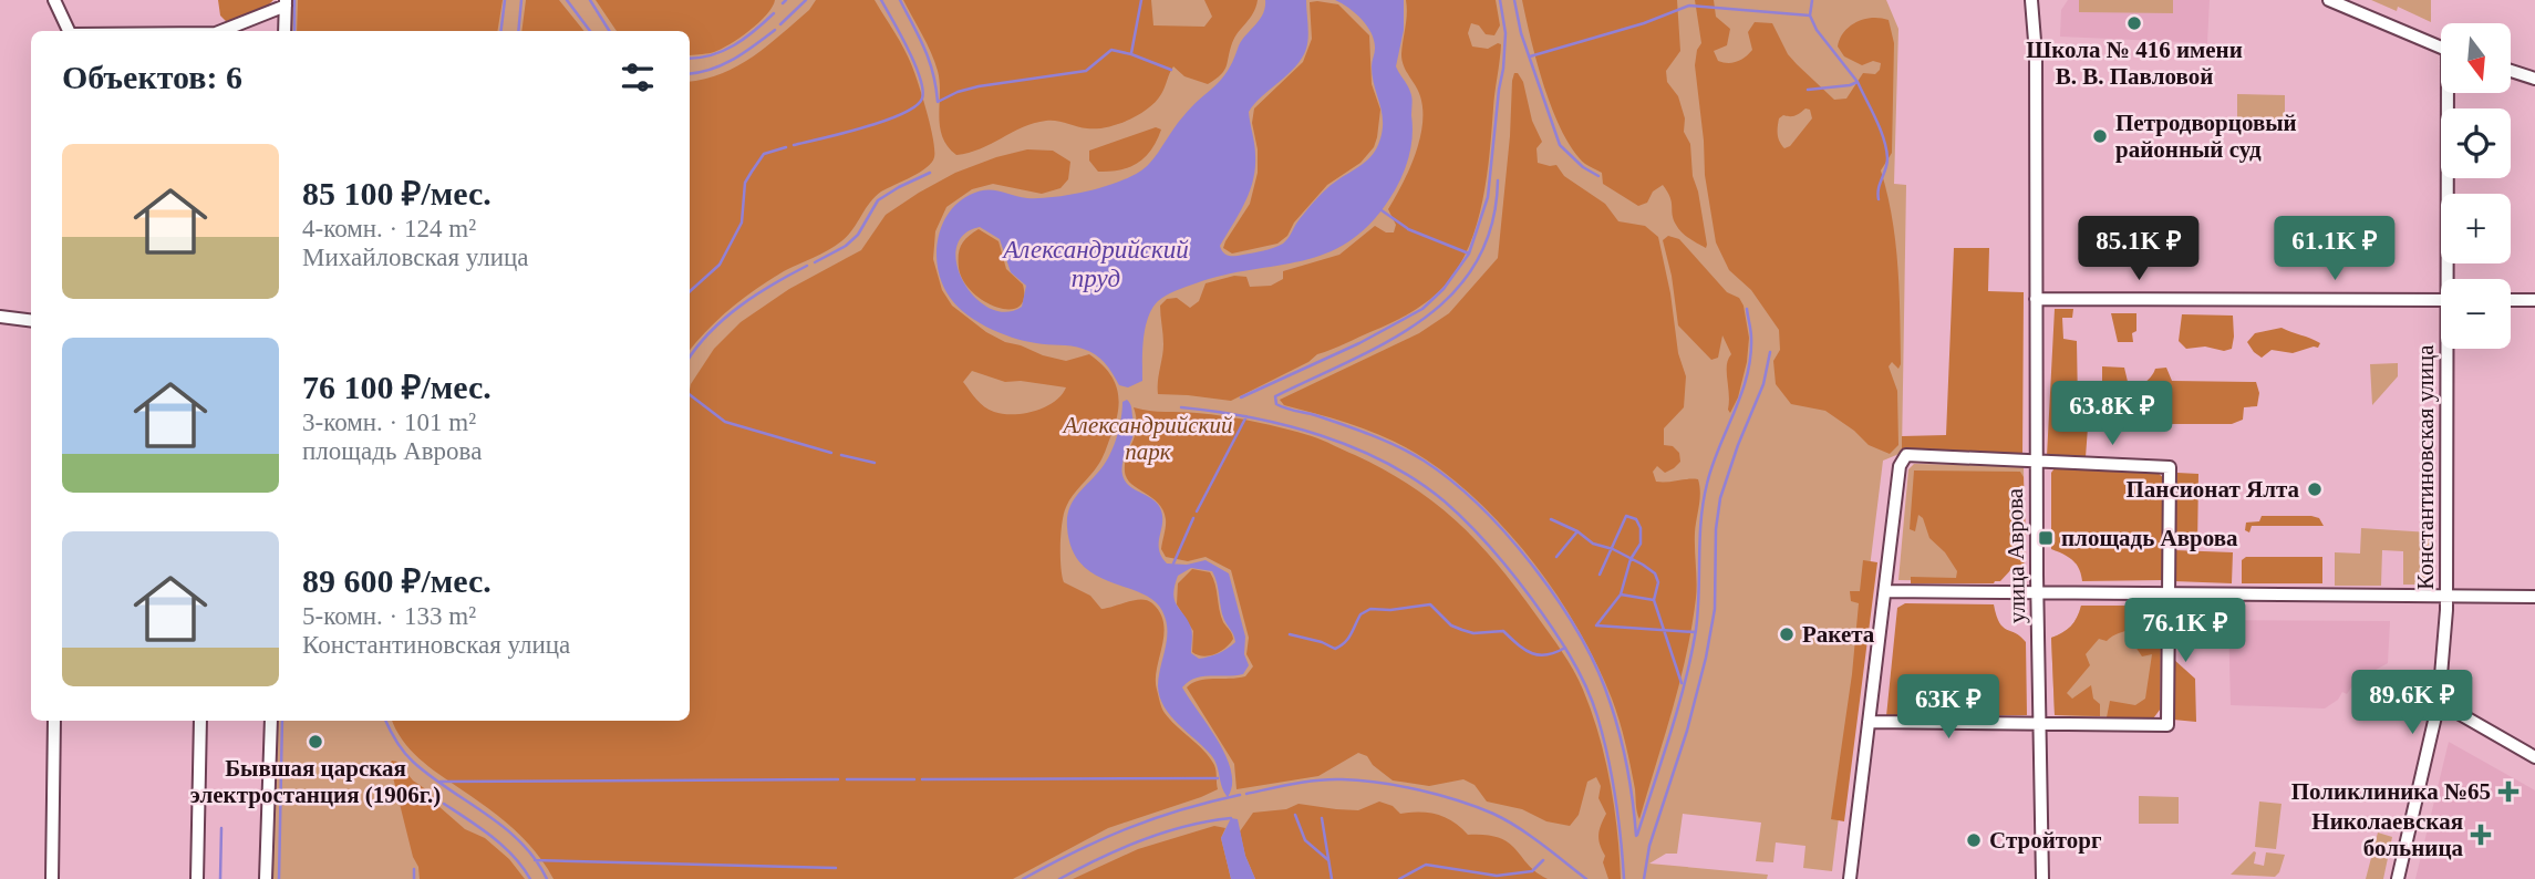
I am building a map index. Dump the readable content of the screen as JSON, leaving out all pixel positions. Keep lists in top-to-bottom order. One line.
{"streets":{"street":["Константиновская улица","улица Аврова"]},"water":["Александрийский пруд"],"parks":["Александрийский парк"],"places":{"other":["Школа № 416 имени В. В. Павловой","Петродворцовый районный суд","Пансионат Ялта","Ракета","Бывшая царская электростанция (1906г.)","Стройторг"],"transit":["площадь Аврова"],"health":["Поликлиника №65","Николаевская больница"]},"north":"bottom","page":{"map_buttons":["+","−"],"heading":"Объектов: 6","list":[{"name":"85 100 ₽/мес.","note":"4-комн. · 124 m² · Михайловская улица"},{"name":"76 100 ₽/мес.","note":"3-комн. · 101 m² · площадь Аврова"},{"name":"89 600 ₽/мес.","note":"5-комн. · 133 m² · Константиновская улица"}],"price":["85.1K ₽","61.1K ₽","63.8K ₽","76.1K ₽","89.6K ₽","63K ₽"]}}
